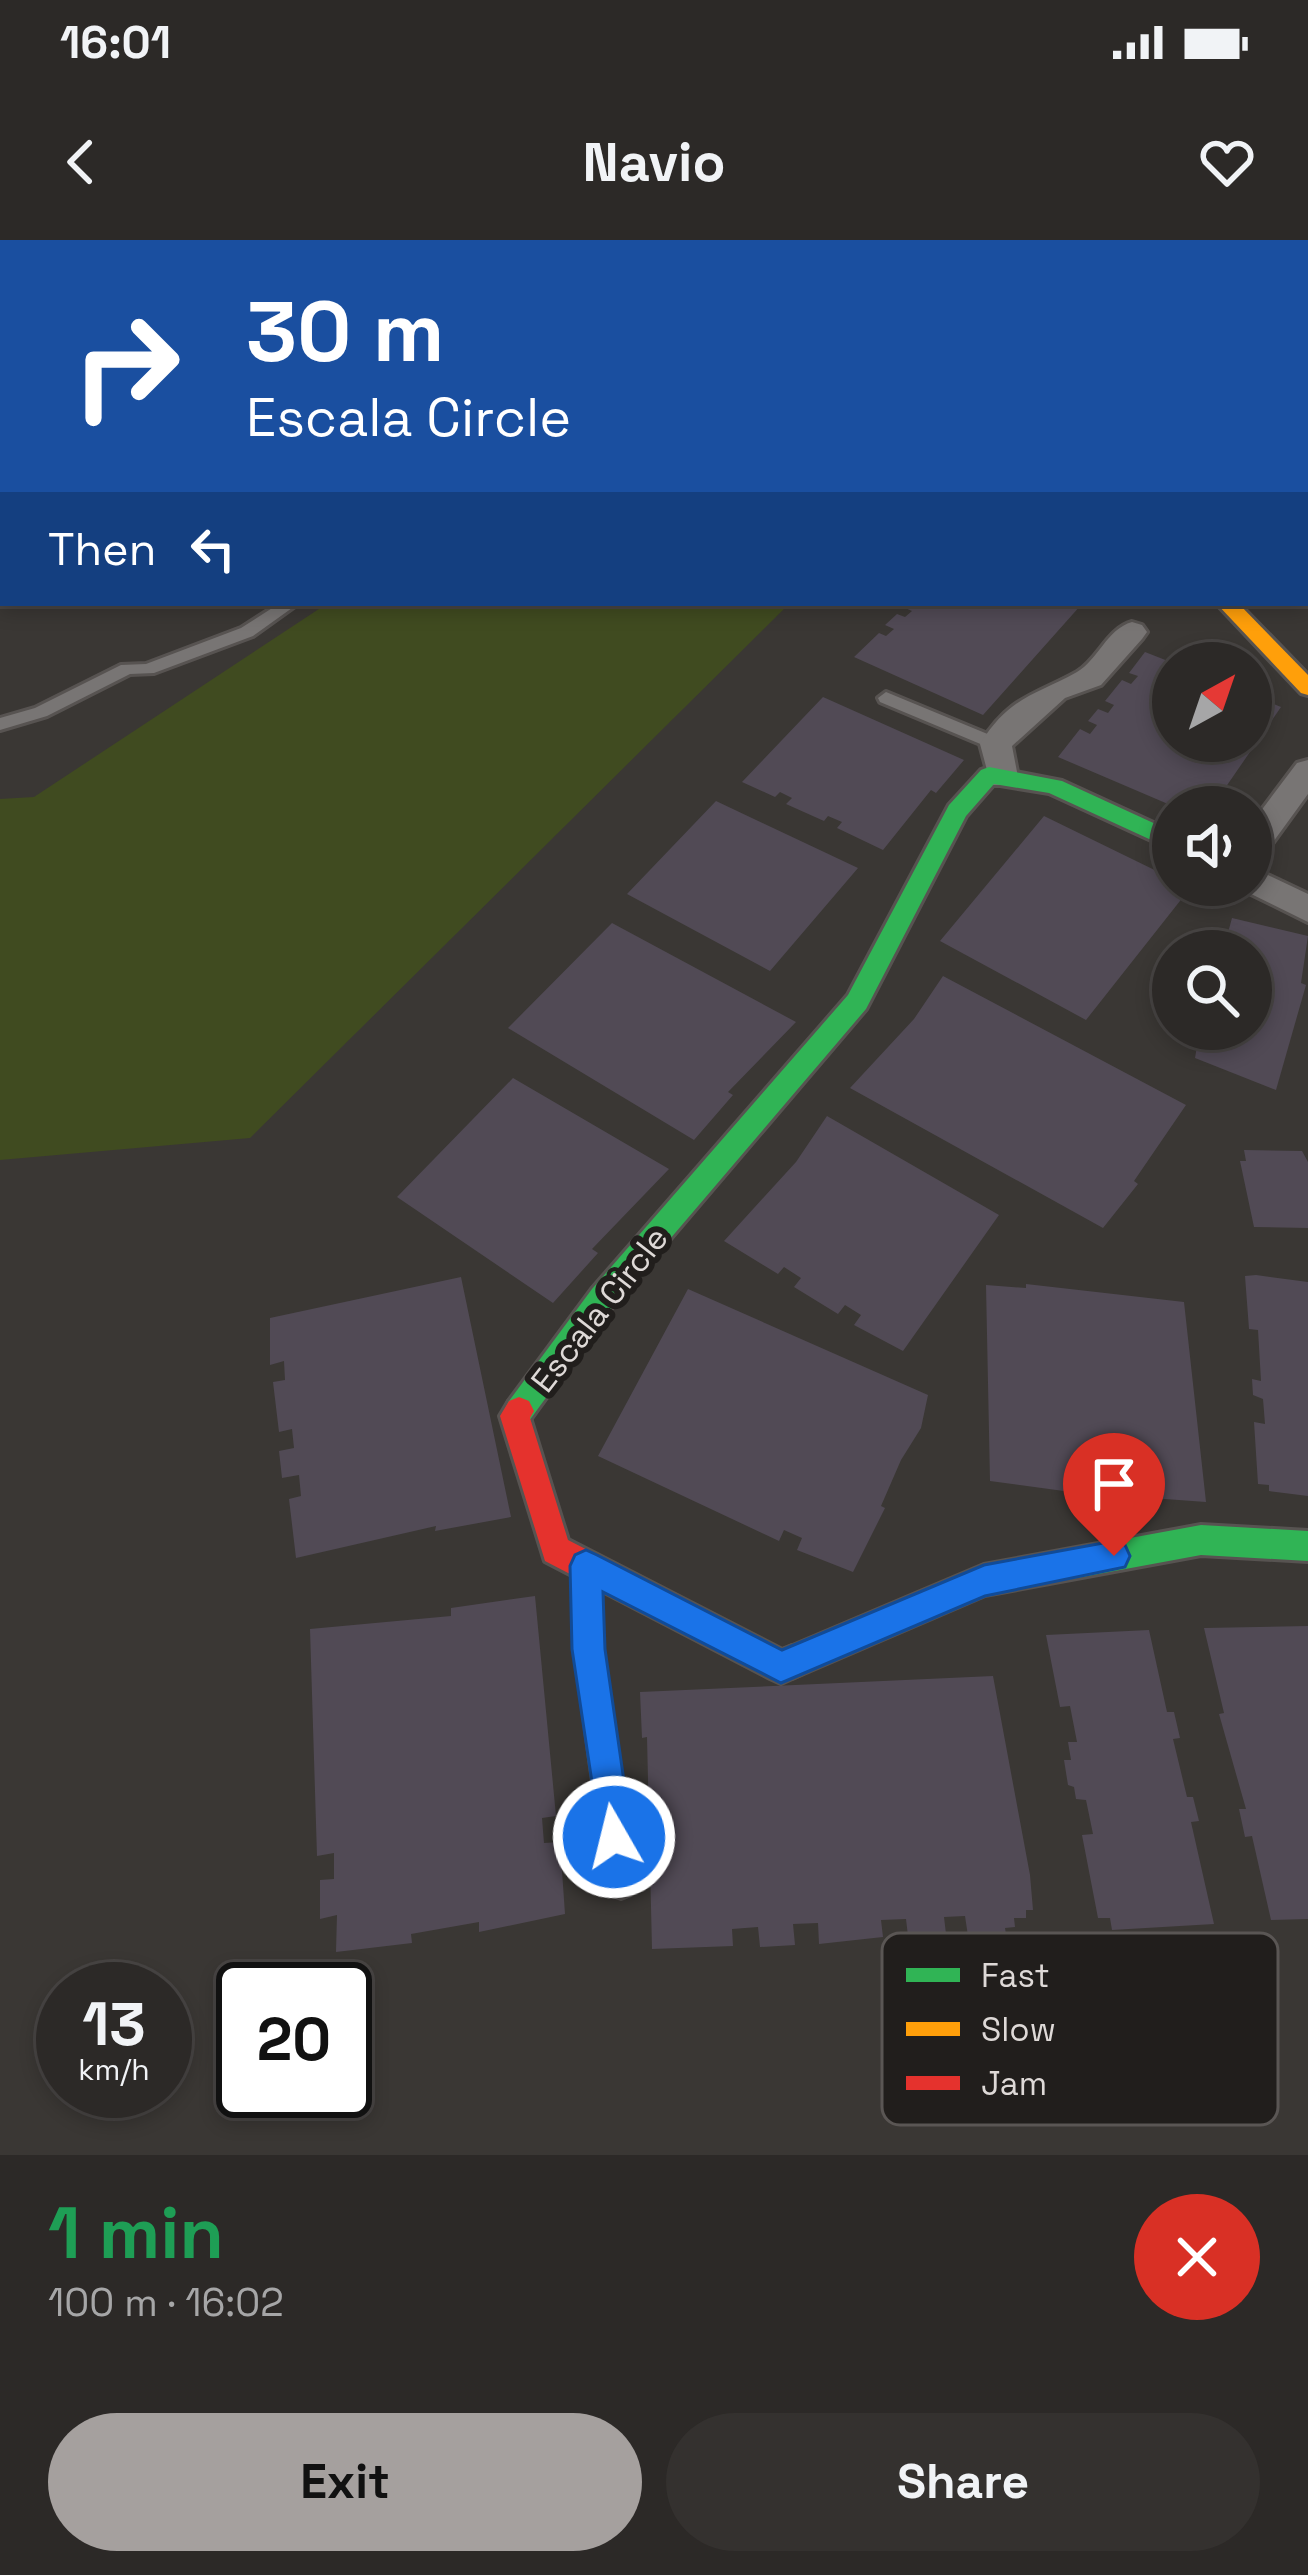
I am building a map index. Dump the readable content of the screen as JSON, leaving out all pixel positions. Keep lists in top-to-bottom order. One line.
{"streets":{"street":["Escala Circle"]},"legend":["Fast","Slow","Jam"],"north":"top right","page":{"status":"16:01","header":"Navio","turn":["30 m","Escala Circle"],"then":"Then","speed":"13 km/h","limit":"20","heading":["1 min","100 m · 16:02"],"buttons":["Exit","Share"]}}
